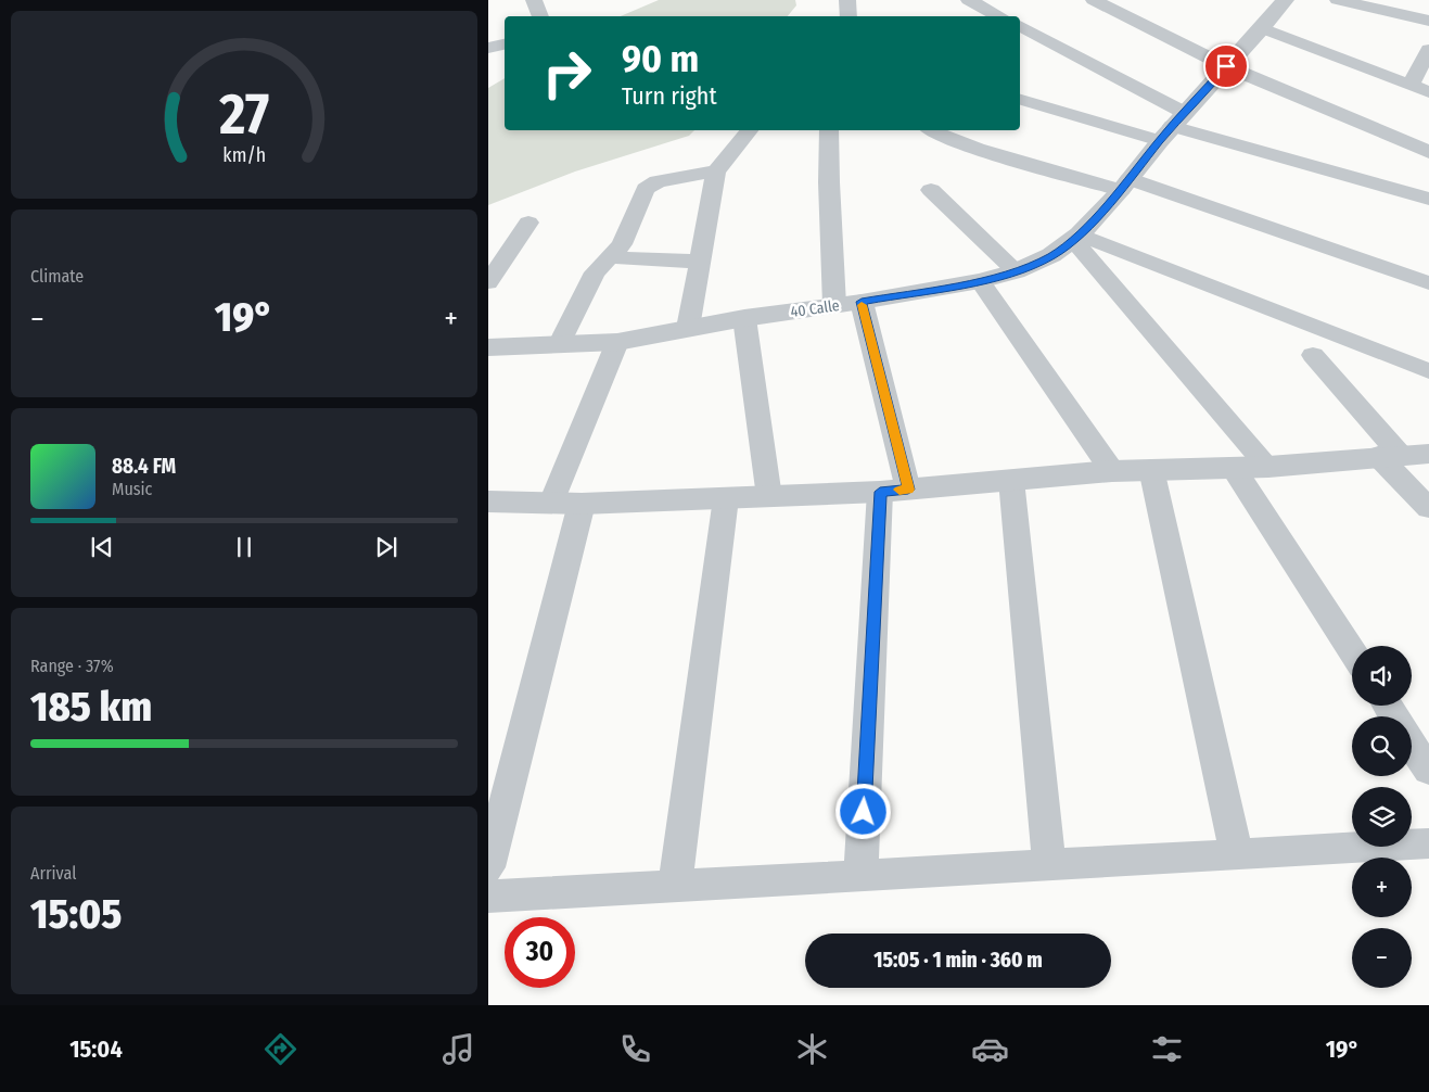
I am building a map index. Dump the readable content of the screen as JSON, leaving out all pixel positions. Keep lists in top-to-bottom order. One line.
{"streets":{"street":["40 Calle"]},"page":{"turn":["90 m","Turn right"],"tile":["Climate",["Range · 37%","185 km"],["Arrival","15:05"]],"heat":["−","19°","+"],"song":["88.4 FM","Music"],"map_buttons":["+","−"],"limit":"30","trip":"15:05 · 1 min · 360 m","tabs":["15:04","19°"],"gauge":["27","km/h"]}}
